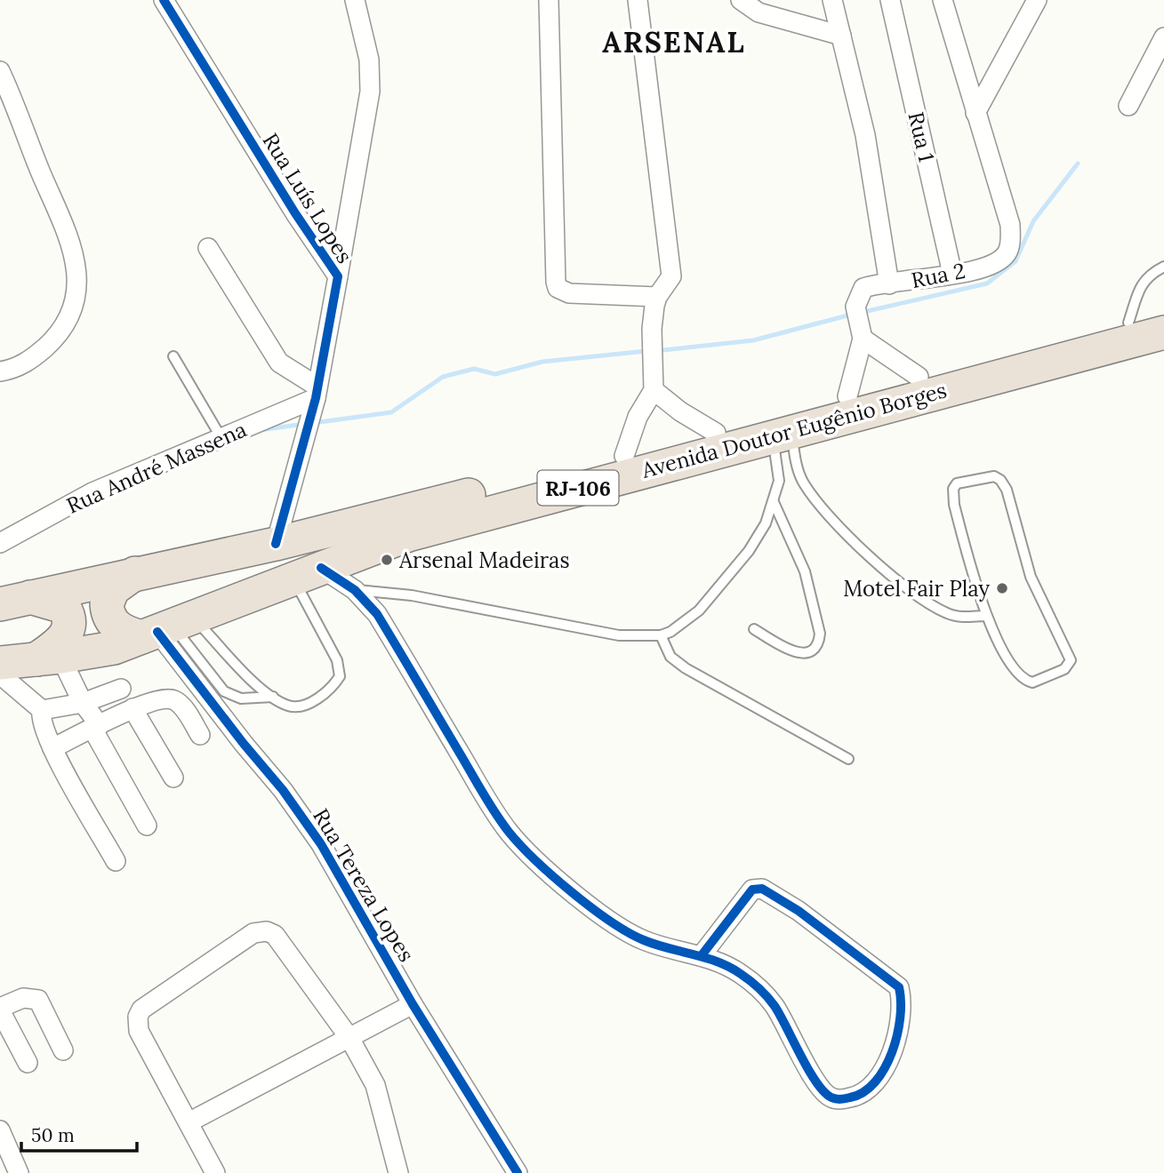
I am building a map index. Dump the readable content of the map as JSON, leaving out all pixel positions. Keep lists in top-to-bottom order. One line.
{"streets":{"highway":["Avenida Doutor Eugênio Borges","RJ-106"],"street":["Rua 1","Rua Luís Lopes","Rua 2","Rua André Massena","Rua Tereza Lopes"]},"crossings":[["Rua 1","Rua 2"],["Rua Luís Lopes","Avenida Doutor Eugênio Borges"],["Rua Luís Lopes","Rua André Massena"],["Avenida Doutor Eugênio Borges","Rua Tereza Lopes"]],"districts":["ARSENAL"],"places":["Arsenal Madeiras","Motel Fair Play"],"scale_bar":"50 m"}
